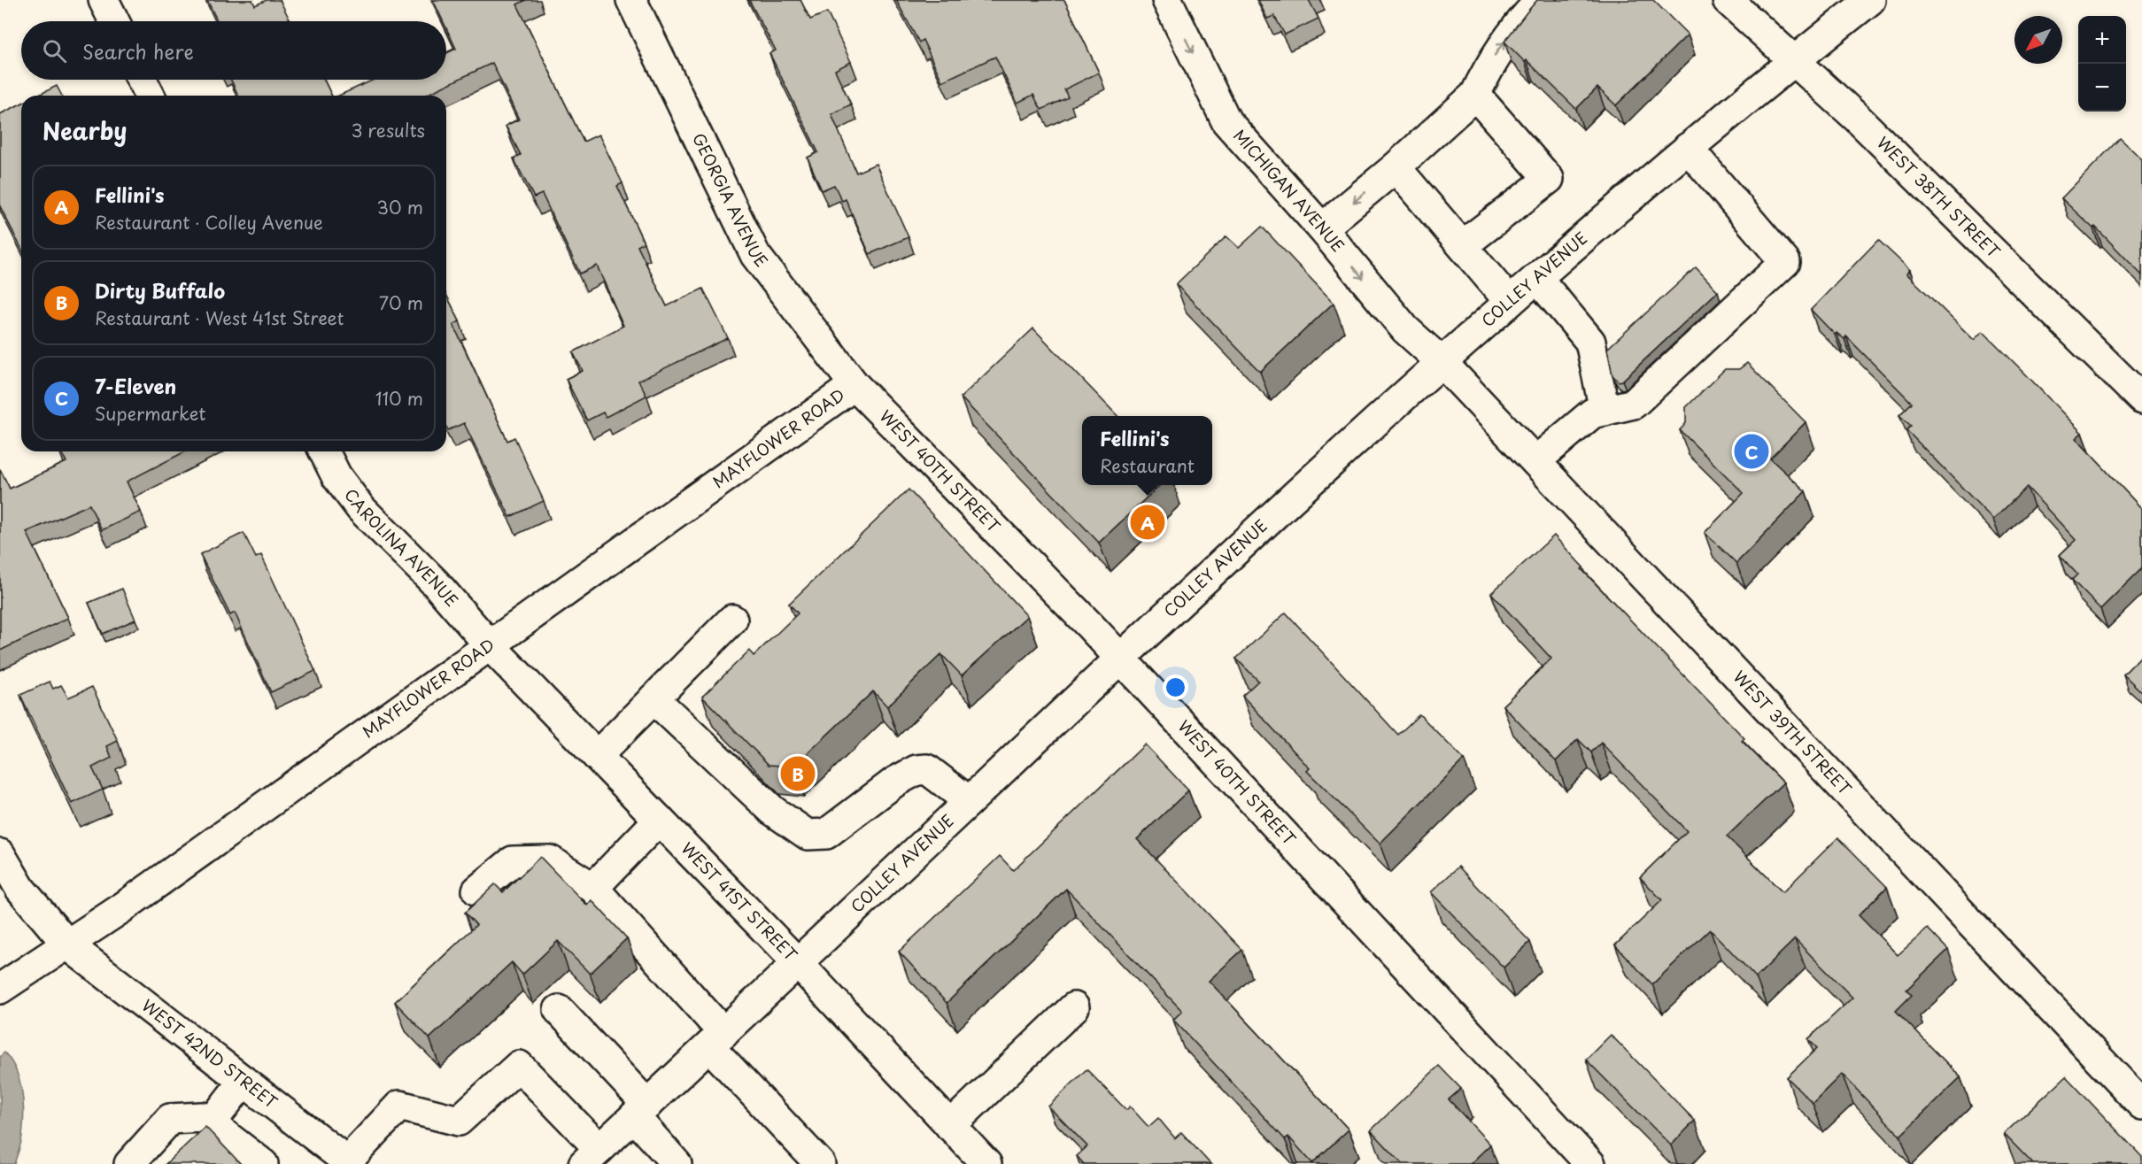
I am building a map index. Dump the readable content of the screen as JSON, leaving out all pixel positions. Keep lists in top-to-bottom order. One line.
{"streets":{"street":["MICHIGAN AVENUE","WEST 38TH STREET","GEORGIA AVENUE","COLLEY AVENUE","MAYFLOWER ROAD","WEST 40TH STREET","CAROLINA AVENUE","WEST 39TH STREET","WEST 41ST STREET","WEST 42ND STREET"]},"crossings":[["MICHIGAN AVENUE","COLLEY AVENUE"],["MICHIGAN AVENUE","WEST 39TH STREET"],["WEST 38TH STREET","COLLEY AVENUE"],["GEORGIA AVENUE","MAYFLOWER ROAD"],["GEORGIA AVENUE","WEST 40TH STREET"],["COLLEY AVENUE","WEST 40TH STREET"],["COLLEY AVENUE","WEST 39TH STREET"],["COLLEY AVENUE","WEST 41ST STREET"],["MAYFLOWER ROAD","WEST 40TH STREET"],["MAYFLOWER ROAD","CAROLINA AVENUE"],["MAYFLOWER ROAD","WEST 41ST STREET"],["MAYFLOWER ROAD","WEST 42ND STREET"],["CAROLINA AVENUE","WEST 41ST STREET"]],"north":"bottom left","page":{"map_buttons":["+","−"],"search":"Search here","heading":["Nearby","3 results"],"list":[{"mark":"A","name":"Fellini's","note":"Restaurant · Colley Avenue","value":"30 m"},{"mark":"B","name":"Dirty Buffalo","note":"Restaurant · West 41st Street","value":"70 m"},{"mark":"C","name":"7-Eleven","note":"Supermarket","value":"110 m"}],"popup":["Fellini's","Restaurant"],"pins":["C","A","B"]}}
